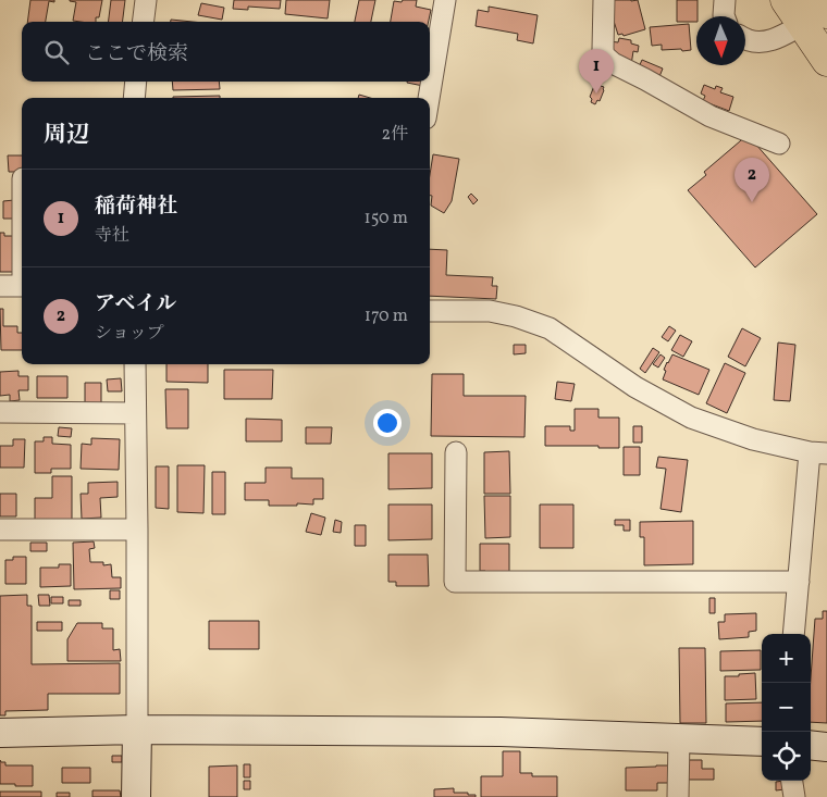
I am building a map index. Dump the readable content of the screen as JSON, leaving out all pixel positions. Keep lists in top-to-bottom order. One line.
{"north":"bottom","page":{"search":"ここで検索","pins":["1","2"],"heading":["周辺","2件"],"list":[{"mark":"1","name":"稲荷神社","note":"寺社","value":"150 m"},{"mark":"2","name":"アベイル","note":"ショップ","value":"170 m"}],"map_buttons":["+","−"]}}
